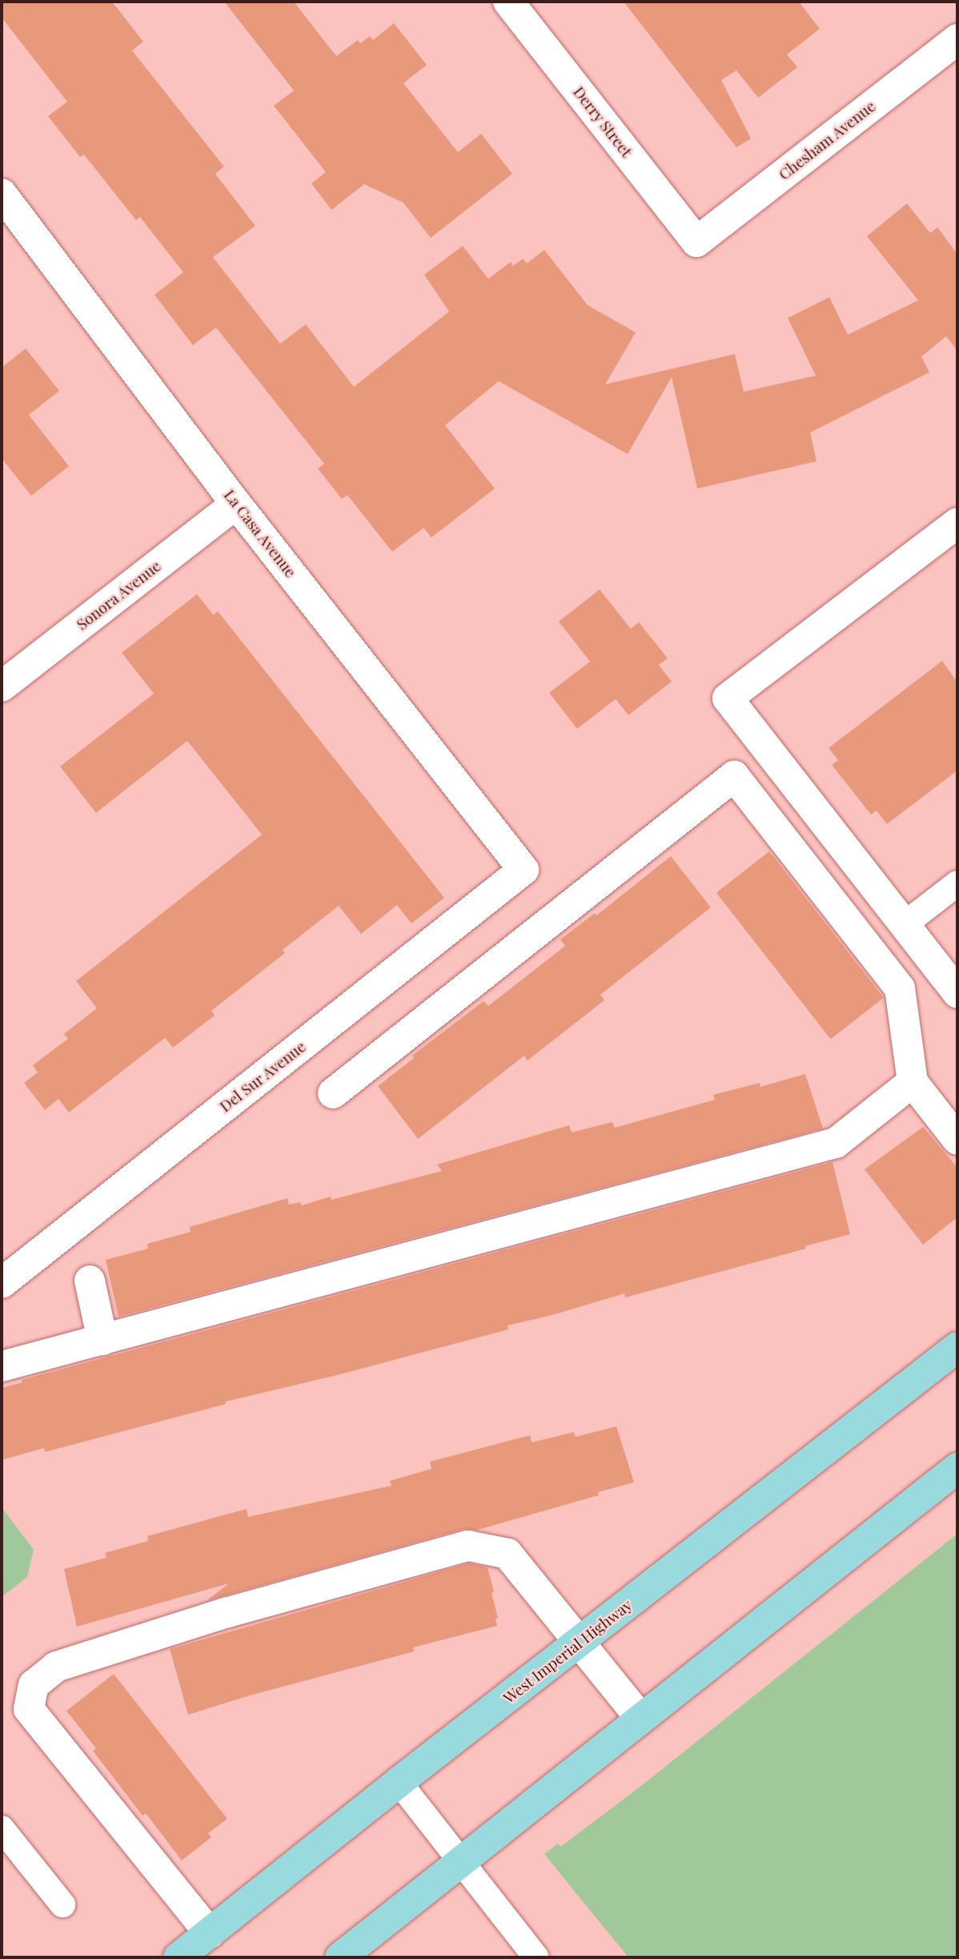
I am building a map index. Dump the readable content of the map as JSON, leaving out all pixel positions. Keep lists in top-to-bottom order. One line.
{"streets":{"main road":["West Imperial Highway"],"street":["Derry Street","Chesham Avenue","La Casa Avenue","Sonora Avenue","Del Sur Avenue"]},"crossings":[["Derry Street","Chesham Avenue"],["La Casa Avenue","Sonora Avenue"],["La Casa Avenue","Del Sur Avenue"]]}
